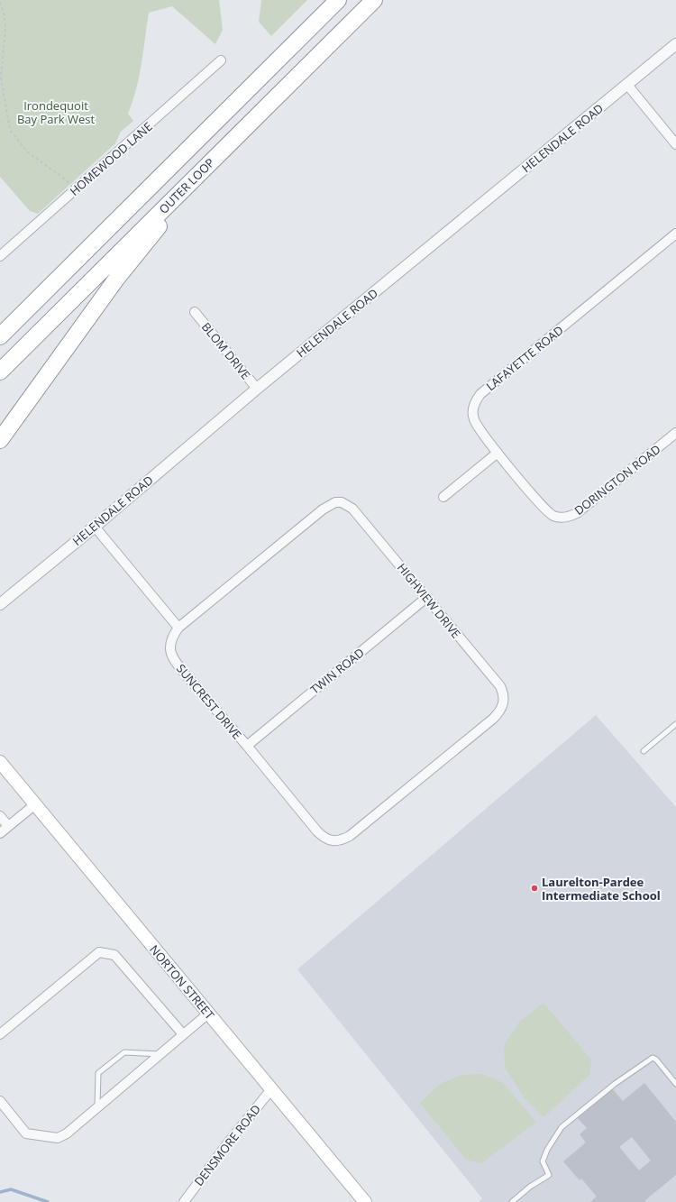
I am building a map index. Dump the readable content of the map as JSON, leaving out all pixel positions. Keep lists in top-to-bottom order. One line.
{"streets":{"highway":["OUTER LOOP"],"main road":["NORTON STREET"],"street":["HELENDALE ROAD","HOMEWOOD LANE","BLOM DRIVE","LAFAYETTE ROAD","DORINGTON ROAD","HIGHVIEW DRIVE","TWIN ROAD","SUNCREST DRIVE","DENSMORE ROAD"]},"crossings":[["HELENDALE ROAD","BLOM DRIVE"],["LAFAYETTE ROAD","DORINGTON ROAD"],["HIGHVIEW DRIVE","TWIN ROAD"],["HIGHVIEW DRIVE","SUNCREST DRIVE"],["TWIN ROAD","SUNCREST DRIVE"],["NORTON STREET","DENSMORE ROAD"]],"parks":["Irondequoit Bay Park West"],"places":["Laurelton-Pardee Intermediate School"]}
